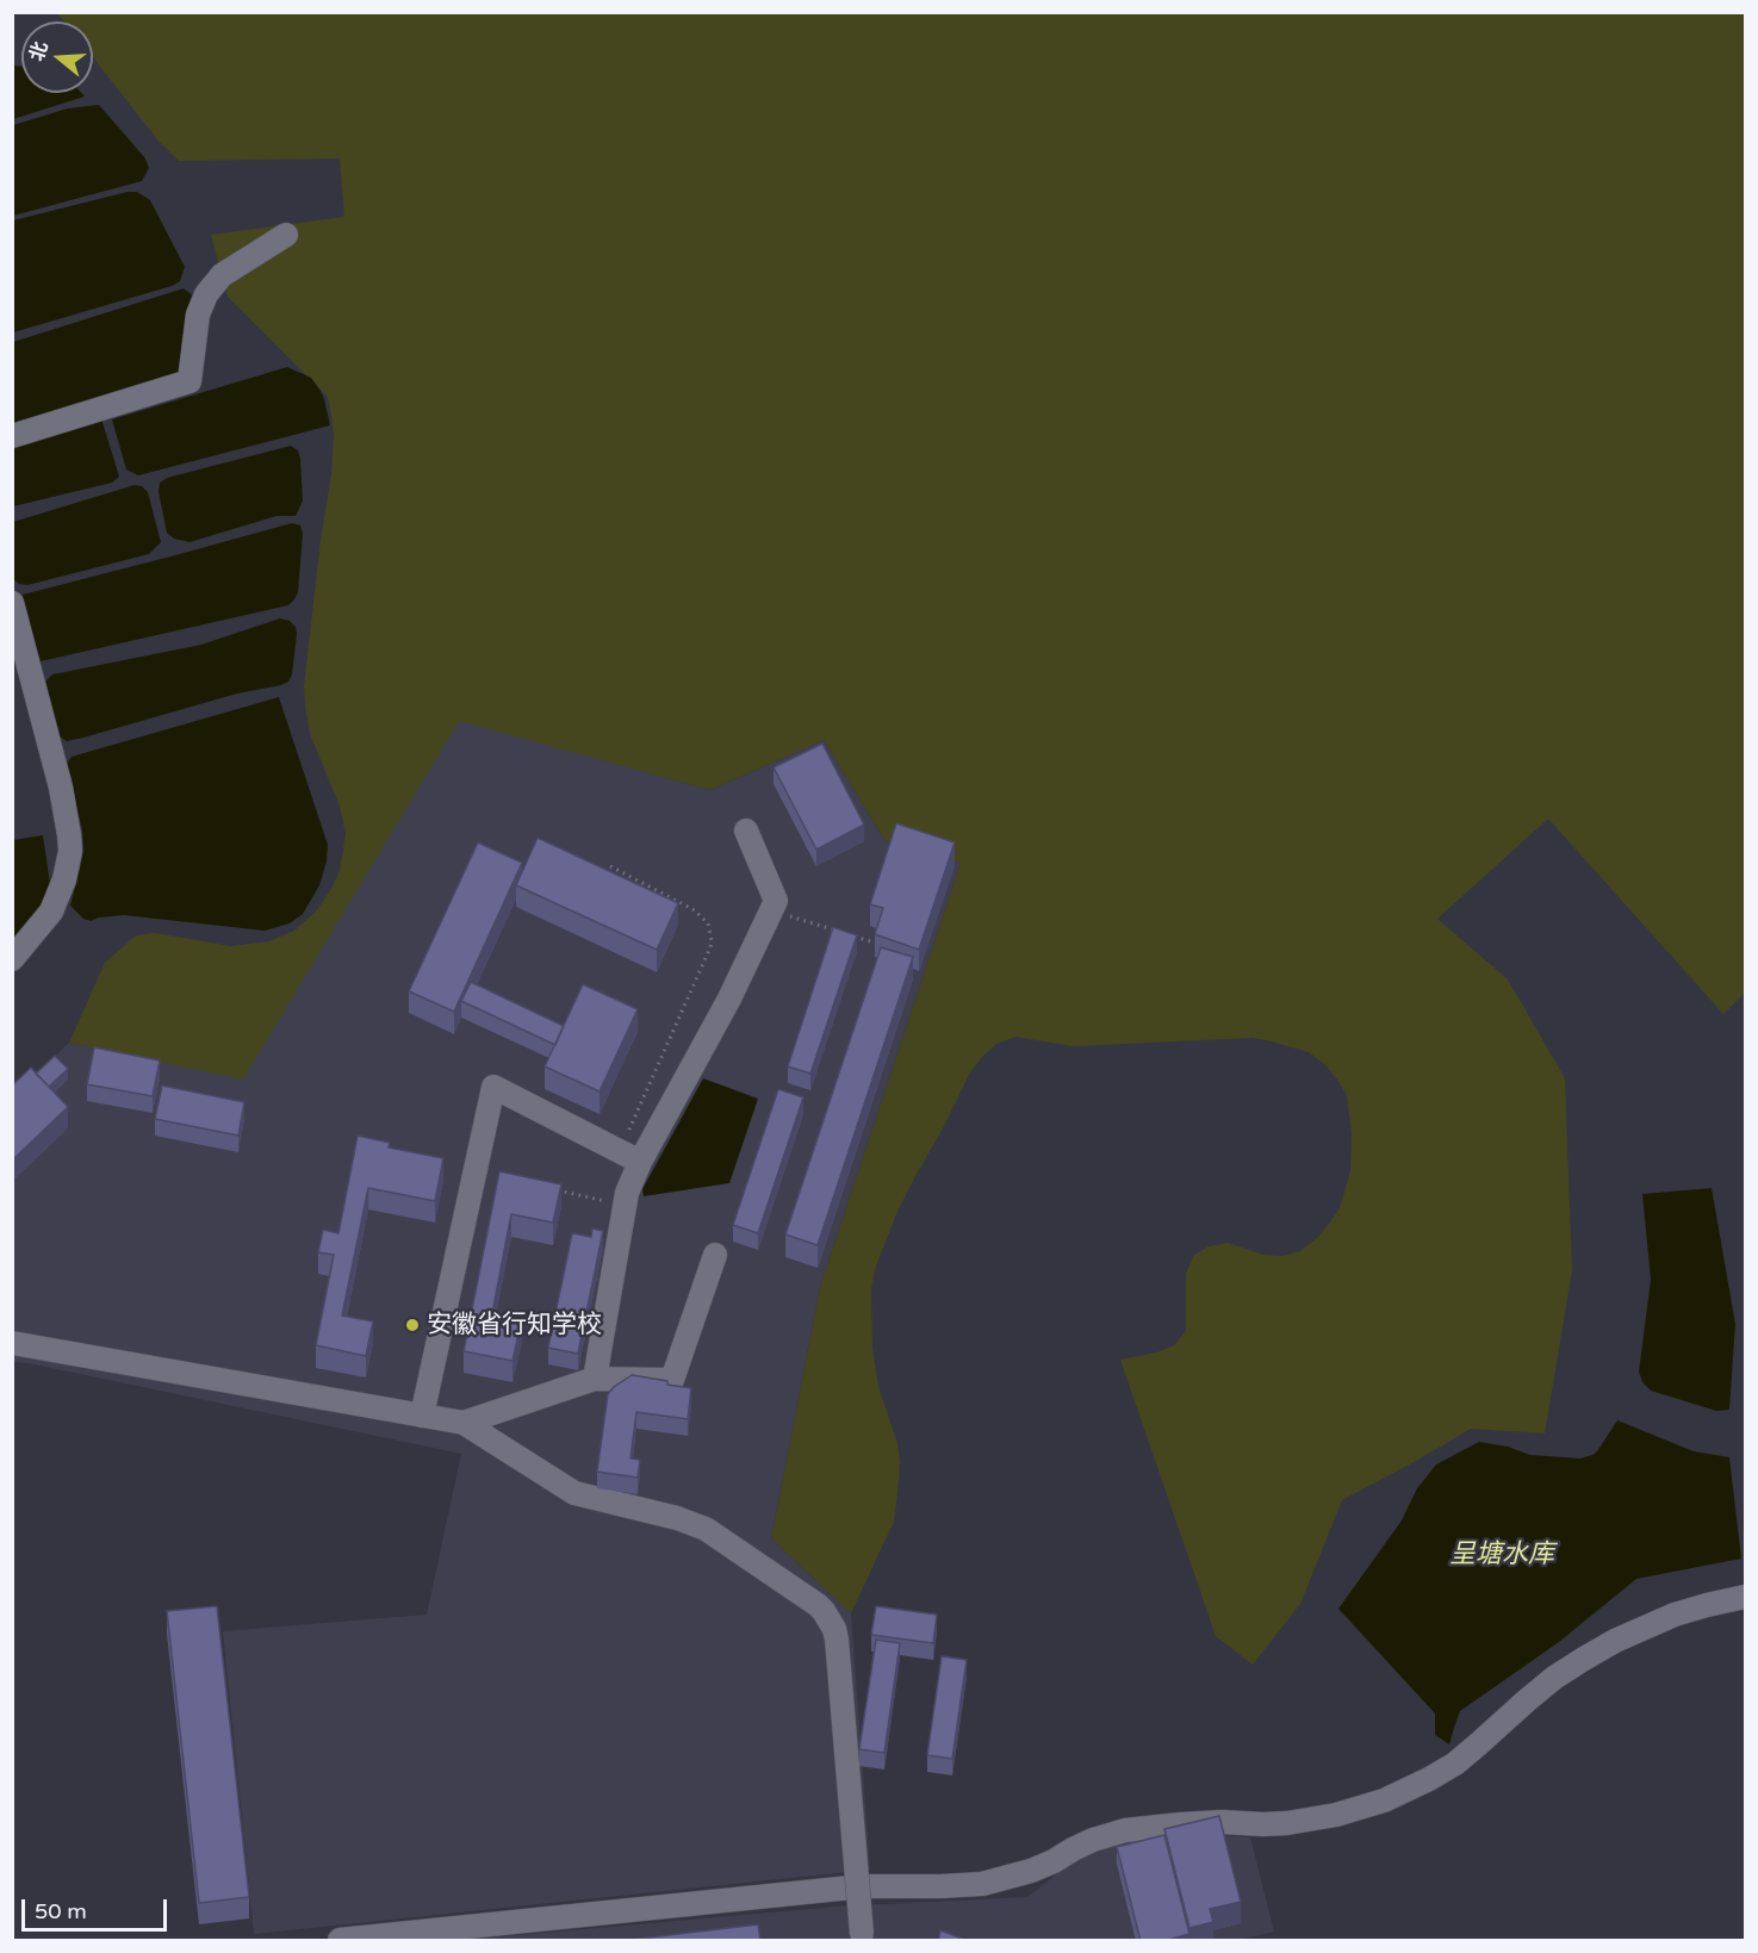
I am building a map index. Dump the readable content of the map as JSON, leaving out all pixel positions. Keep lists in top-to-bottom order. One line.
{"water":["呈塘水库"],"places":["安徽省行知学校"],"scale_bar":"50 m","north":"left"}
